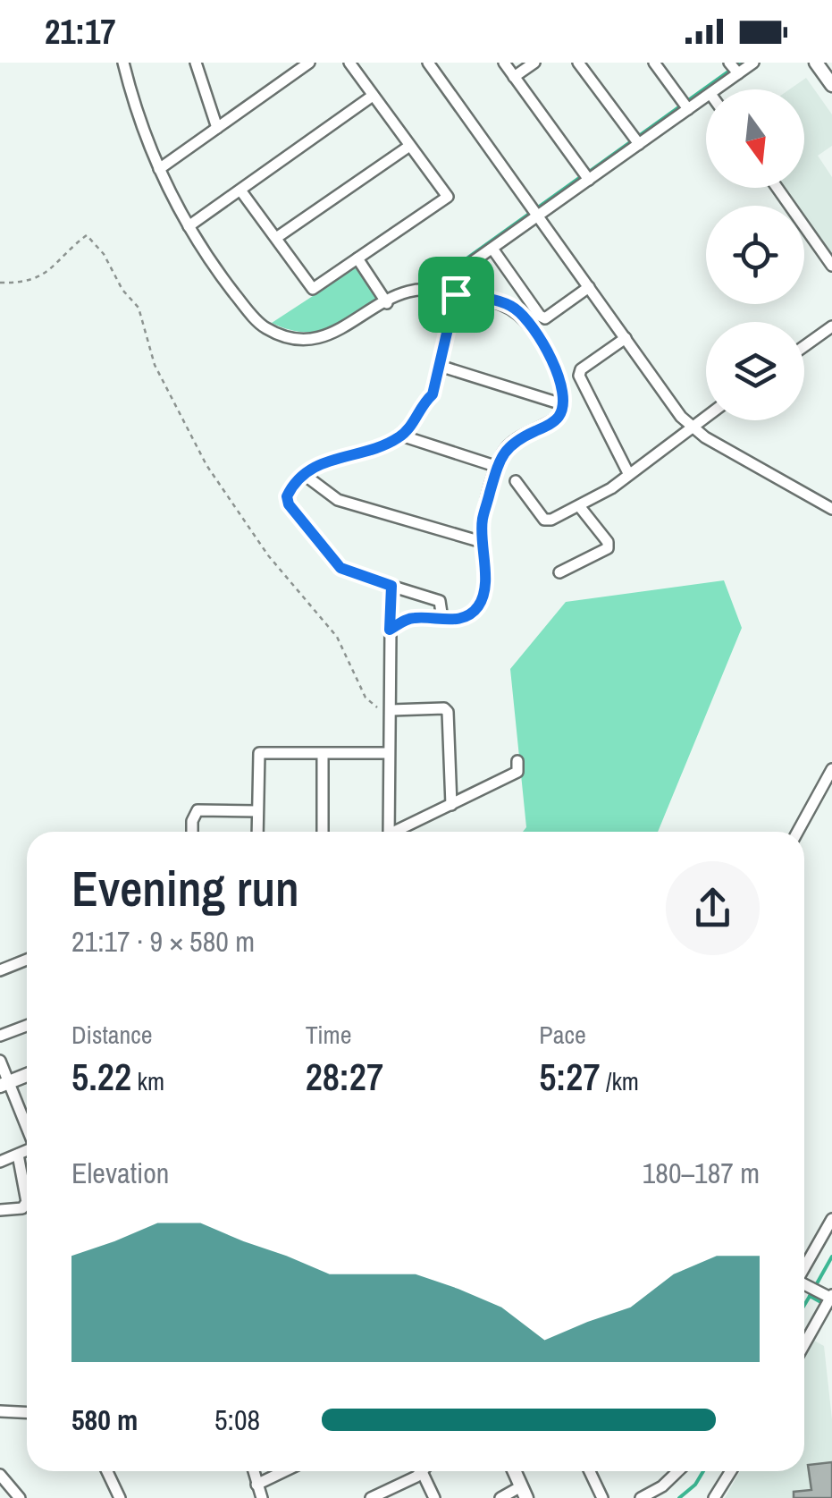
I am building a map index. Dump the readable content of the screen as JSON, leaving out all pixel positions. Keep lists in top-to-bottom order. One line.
{"north":"bottom","page":{"status":"21:17","heading":["Evening run","21:17 · 9 × 580 m"],"stats":[["Distance","5.22 km"],["Time","28:27"],["Pace","5:27 /km"]],"chart":["Elevation","180–187 m"],"list":[{"name":"580 m","note":"5:08"}]}}
